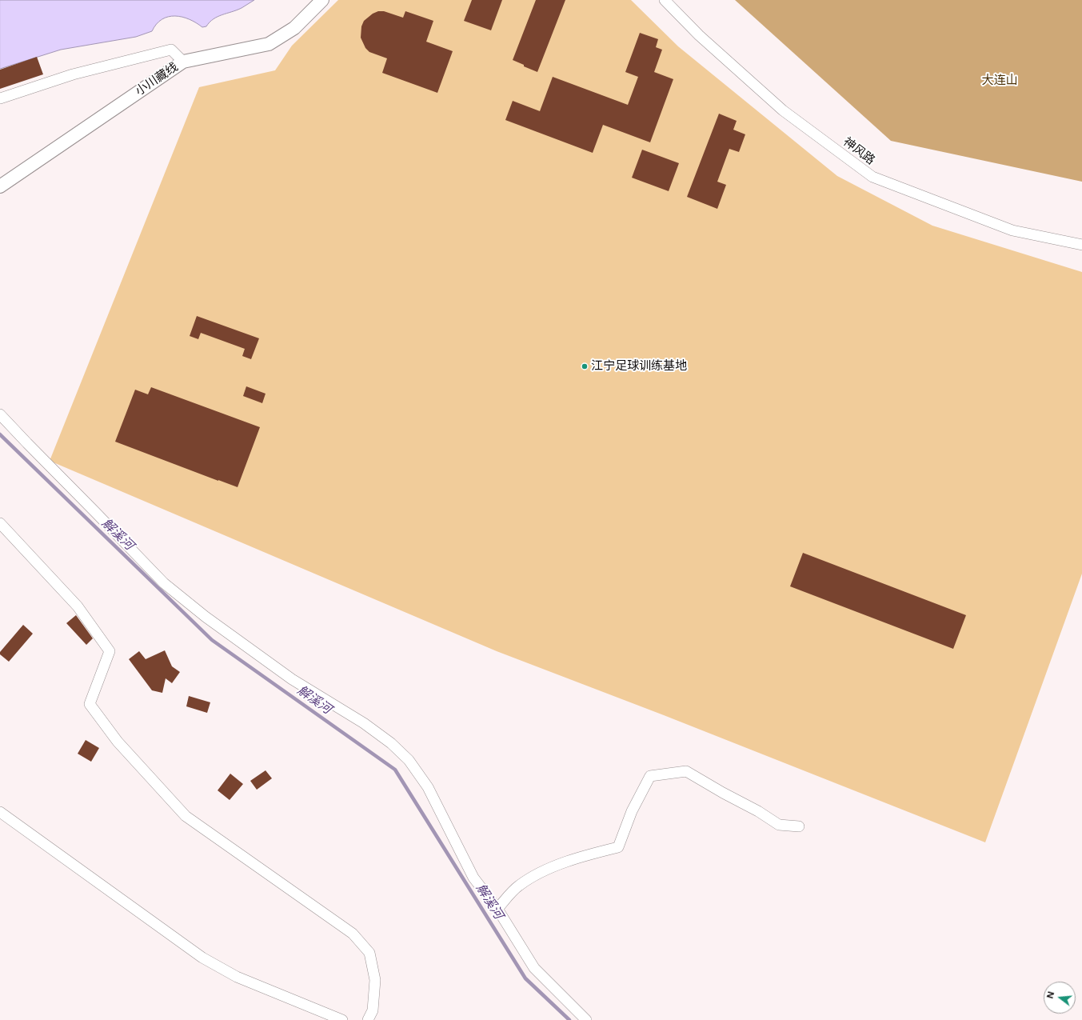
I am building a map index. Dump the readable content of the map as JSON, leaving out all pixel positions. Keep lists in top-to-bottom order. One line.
{"streets":{"street":["小川藏线","神风路"]},"water":["解溪河"],"parks":["大连山"],"places":["江宁足球训练基地"],"north":"left"}
